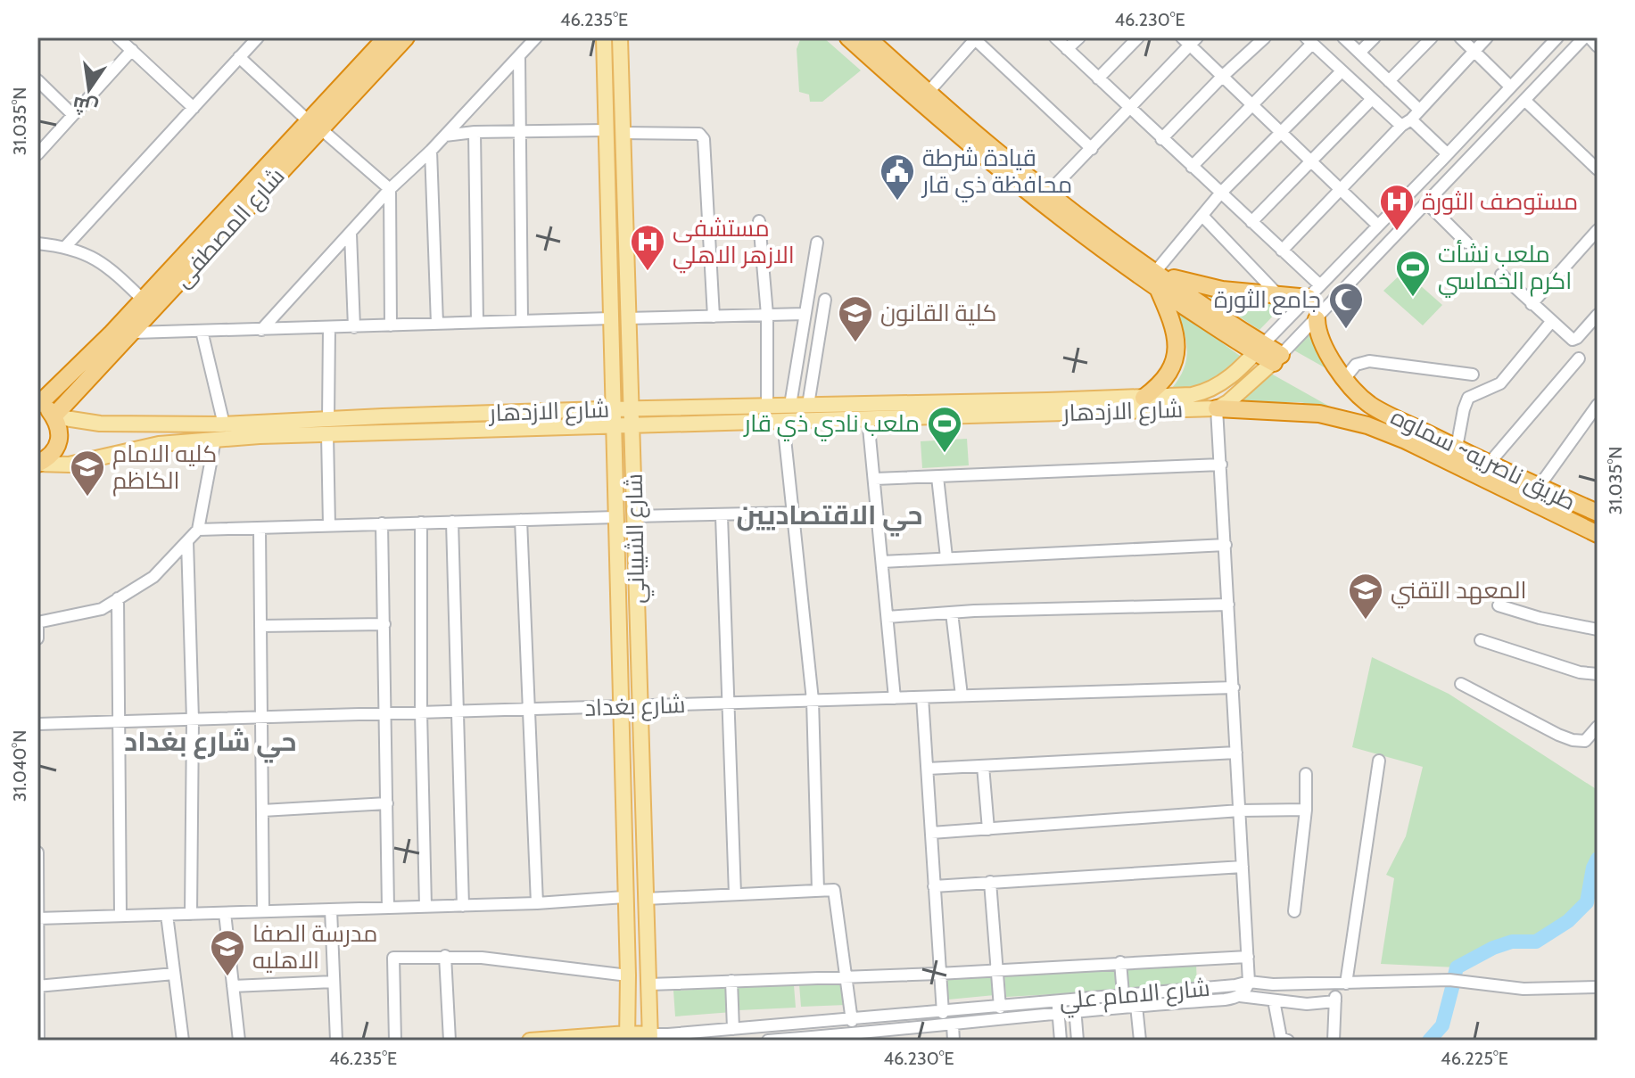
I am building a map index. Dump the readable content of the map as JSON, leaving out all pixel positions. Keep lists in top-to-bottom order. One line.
{"streets":{"highway":["شارع المصطفى","طريق ناصريه~ سماوه"],"main road":["شارع الازدهار","شارع الشيباني","شارع الامام علي"],"street":["شارع بغداد"]},"crossings":[["شارع المصطفى","شارع الازدهار"],["شارع الازدهار","طريق ناصريه~ سماوه"],["شارع الازدهار","شارع الشيباني"],["شارع الشيباني","شارع بغداد"],["شارع الشيباني","شارع الامام علي"]],"districts":["حي الاقتصاديين","حي شارع بغداد"],"places":{"public building":["قيادة شرطة محافظة ذي قار"],"hospital":["مستوصف الثورة","مستشفى الازهر الاهلي"],"sports":["ملعب نشأت اكرم الخماسي","ملعب نادي ذي قار"],"mosque":["جامع الثورة"],"school or university":["كلية القانون","كليه الامام الكاظم","المعهد التقني","مدرسة الصفا الاهليه"]},"north":"bottom","coordinates":["46.235°E","46.230°E","31.035°N","31.040°N","46.225°E"]}
